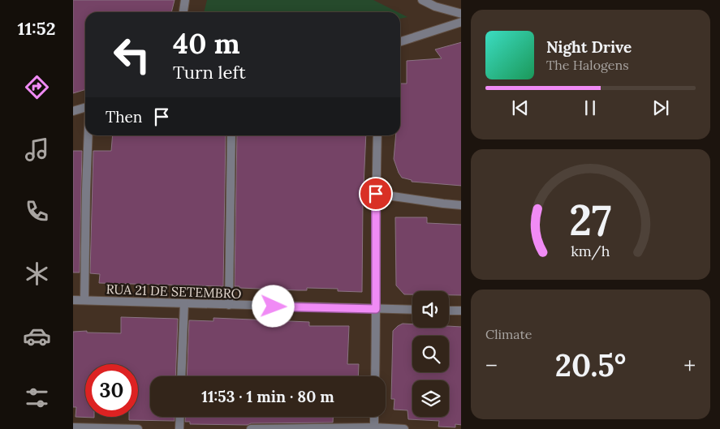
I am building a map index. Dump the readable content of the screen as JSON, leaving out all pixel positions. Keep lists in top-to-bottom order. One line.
{"streets":{"street":["RUA 21 DE SETEMBRO"]},"page":{"tabs":"11:52","turn":["40 m","Turn left"],"song":["Night Drive","The Halogens"],"then":"Then","tile":"Climate","heat":["−","20.5°","+"],"limit":"30","trip":"11:53 · 1 min · 80 m","gauge":["27","km/h"]}}
